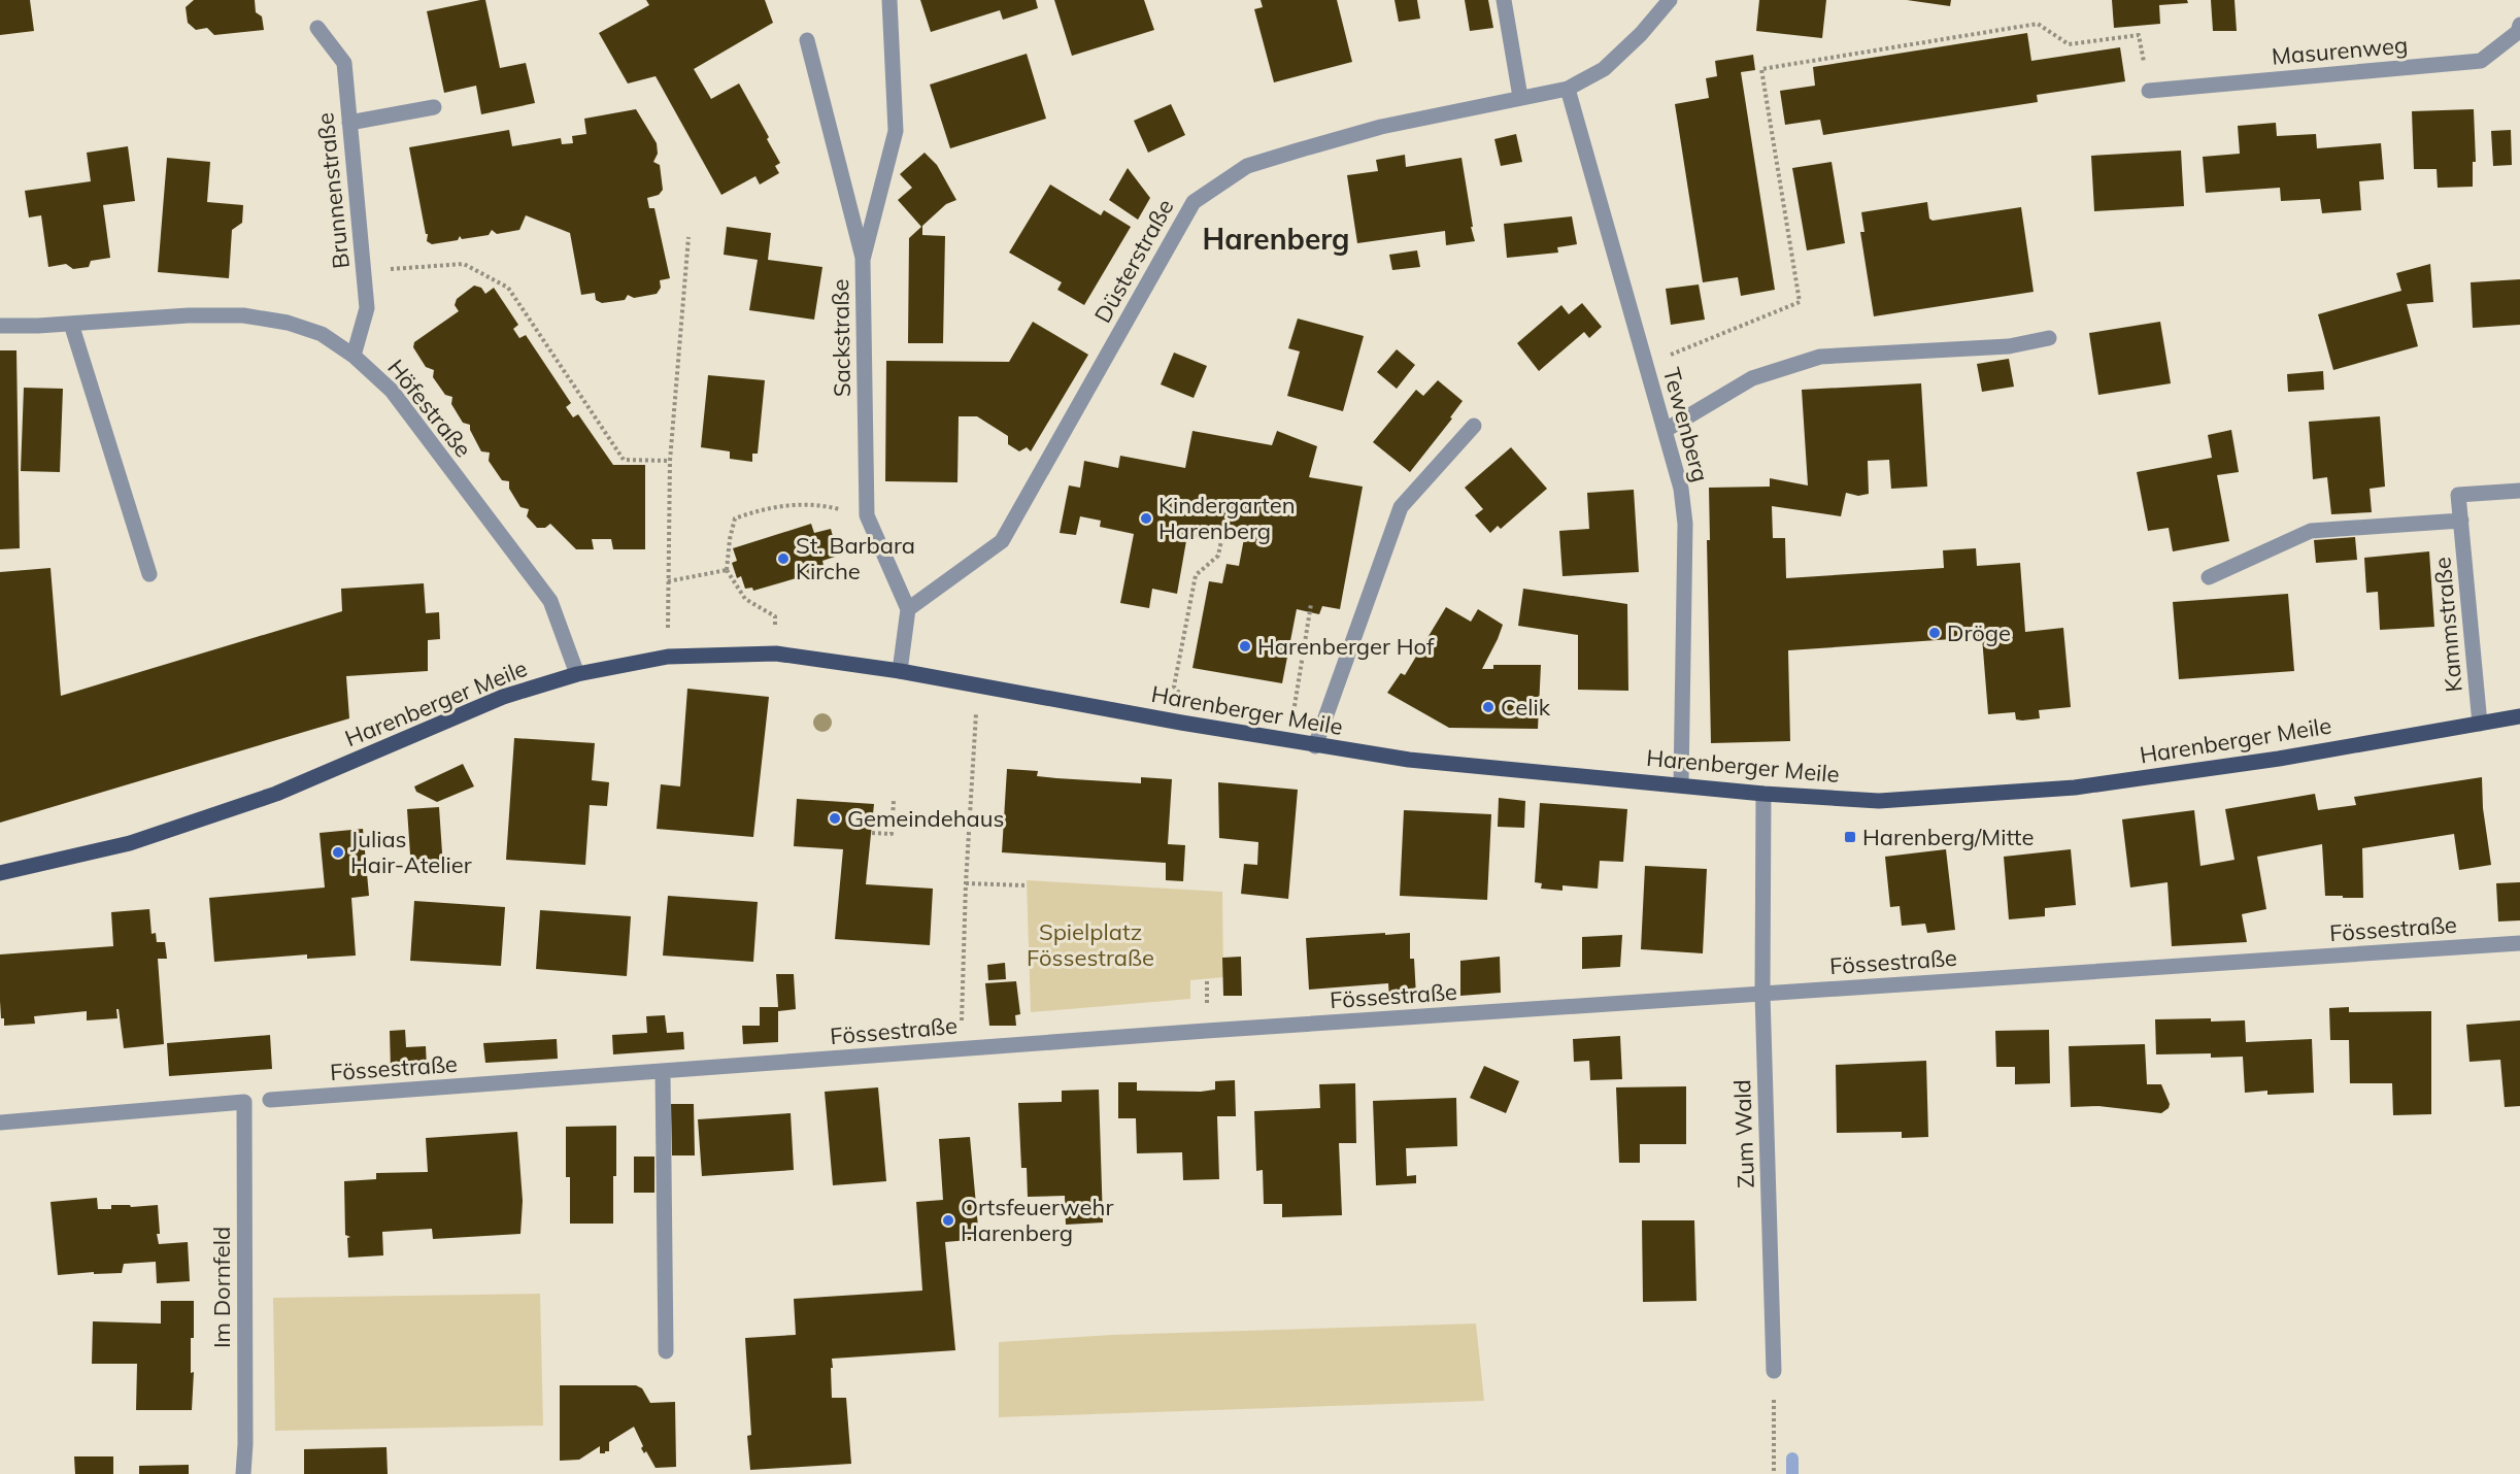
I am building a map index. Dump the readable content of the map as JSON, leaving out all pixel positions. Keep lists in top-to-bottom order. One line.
{"streets":{"main road":["Harenberger Meile"],"street":["Masurenweg","Brunnenstraße","Düsterstraße","Sackstraße","Höfestraße","Tewenberg","Kammstraße","Fössestraße","Zum Wald","Im Dornfeld"]},"crossings":[["Brunnenstraße","Höfestraße"],["Düsterstraße","Sackstraße"],["Düsterstraße","Tewenberg"],["Höfestraße","Harenberger Meile"],["Tewenberg","Harenberger Meile"],["Kammstraße","Harenberger Meile"],["Harenberger Meile","Zum Wald"],["Fössestraße","Zum Wald"]],"districts":["Harenberg"],"parks":["Spielplatz Fössestraße"],"places":{"other":["Kindergarten Harenberg","St. Barbara Kirche","Dröge","Harenberger Hof","Celik","Gemeindehaus","Julias Hair-Atelier","Ortsfeuerwehr Harenberg"],"transit":["Harenberg/Mitte"]}}
